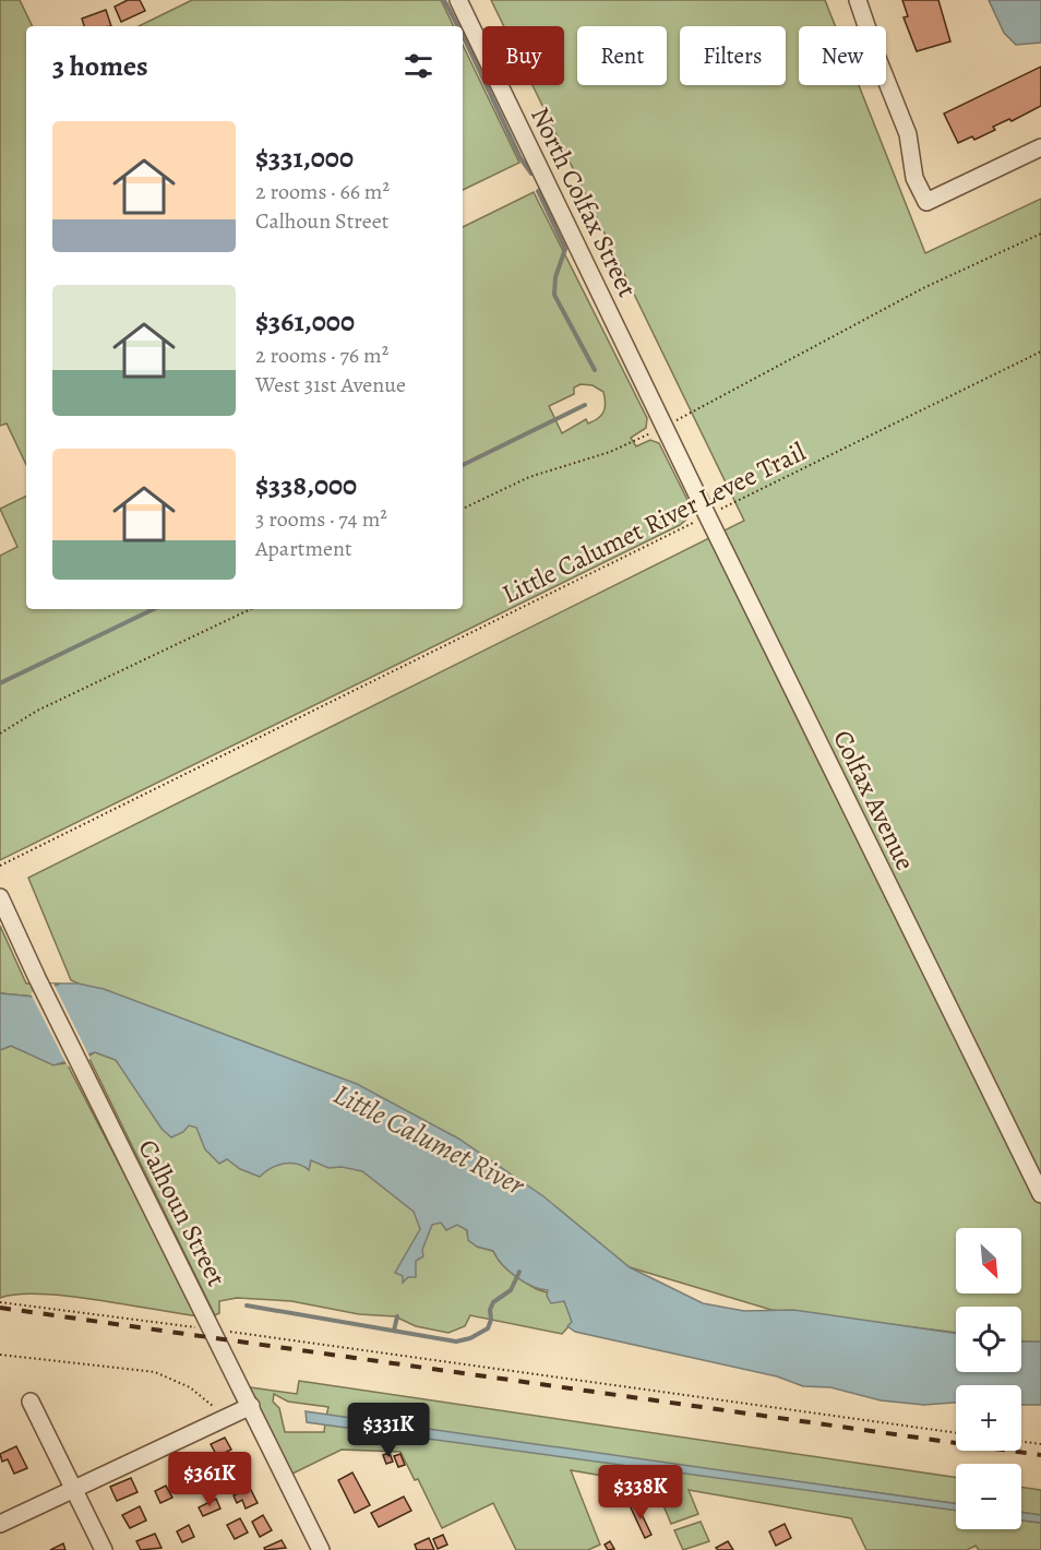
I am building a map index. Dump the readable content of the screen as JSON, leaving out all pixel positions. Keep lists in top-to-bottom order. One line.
{"streets":{"street":["North Colfax Street","Colfax Avenue","Calhoun Street"],"path":["Little Calumet River Levee Trail"]},"crossings":[["North Colfax Street","Colfax Avenue"],["Little Calumet River Levee Trail","Colfax Avenue"]],"water":["Little Calumet River"],"north":"bottom right","page":{"chip":["Buy","Rent","Filters","New"],"heading":"3 homes","list":[{"name":"$331,000","note":"2 rooms · 66 m² · Calhoun Street"},{"name":"$361,000","note":"2 rooms · 76 m² · West 31st Avenue"},{"name":"$338,000","note":"3 rooms · 74 m² · Apartment"}],"map_buttons":["+","−"],"price":["$331K","$361K","$338K"]}}
